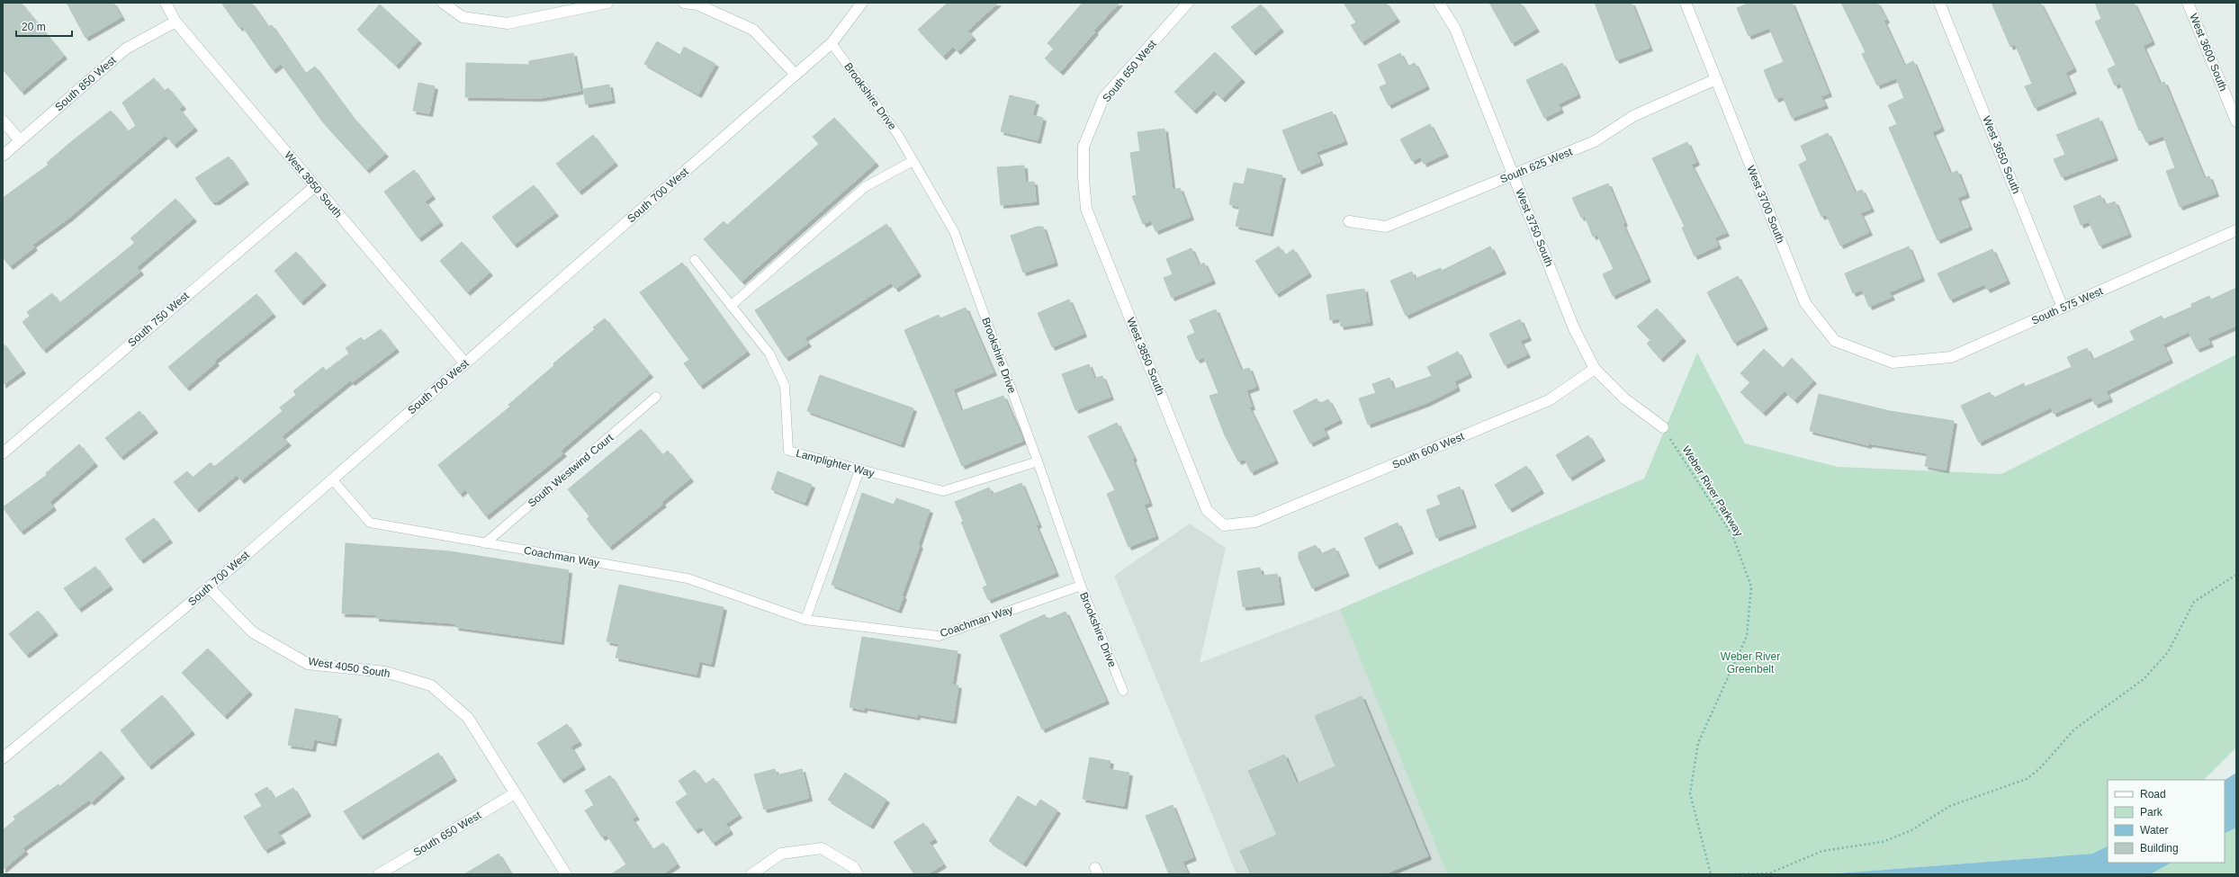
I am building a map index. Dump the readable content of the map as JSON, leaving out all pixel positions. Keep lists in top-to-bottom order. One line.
{"streets":{"street":["West 3600 South","South 650 West","South 850 West","West 3650 South","South 625 West","West 3950 South","South 700 West","West 3700 South","West 3750 South","South 575 West","South 750 West","West 3850 South","South 600 West","West 4050 South"],"lane":["Brookshire Drive","Lamplighter Way","South Westwind Court","Coachman Way"],"path":["Weber River Parkway"]},"crossings":[["South 650 West","West 3850 South"],["South 650 West","West 4050 South"],["South 850 West","West 3950 South"],["Brookshire Drive","South 700 West"],["Brookshire Drive","Lamplighter Way"],["Brookshire Drive","Coachman Way"],["West 3650 South","South 575 West"],["South 625 West","West 3700 South"],["South 625 West","West 3750 South"],["West 3950 South","South 700 West"],["West 3950 South","South 750 West"],["South 700 West","Coachman Way"],["South 700 West","West 4050 South"],["West 3700 South","South 575 West"],["West 3750 South","South 600 West"],["West 3750 South","Weber River Parkway"],["West 3850 South","South 600 West"],["South Westwind Court","Coachman Way"]],"parks":["Weber River Greenbelt"],"legend":["Road","Park","Water","Building"],"scale_bar":"20 m"}
